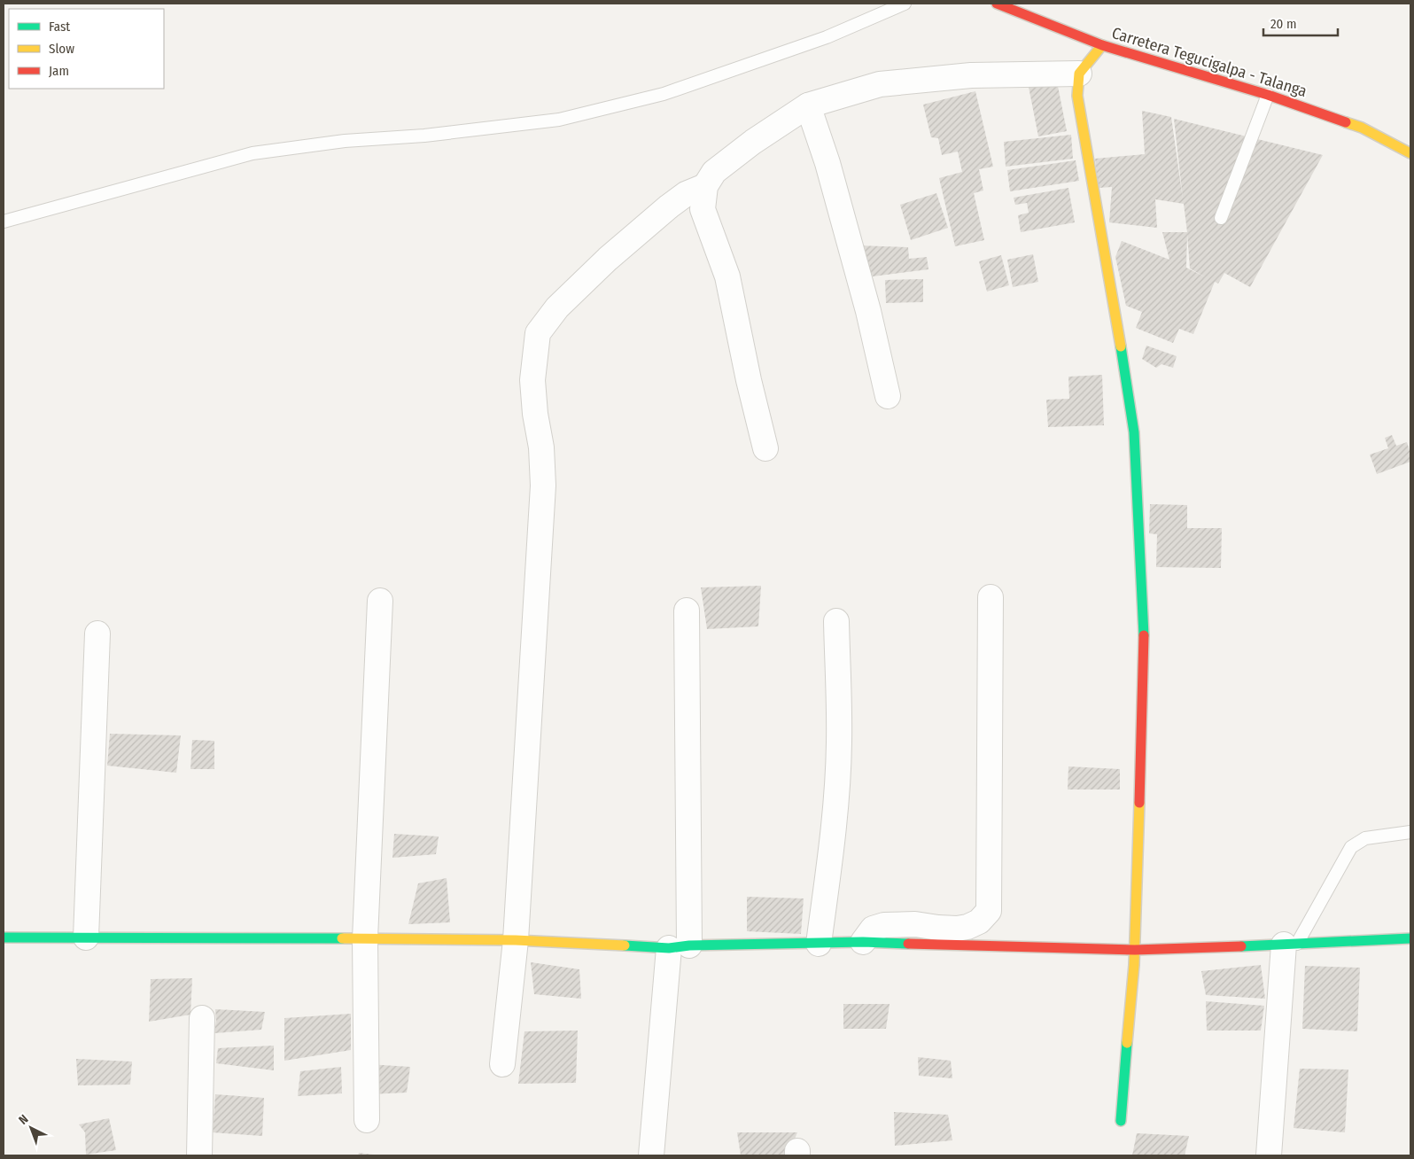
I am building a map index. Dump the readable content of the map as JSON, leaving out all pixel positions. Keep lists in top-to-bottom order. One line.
{"streets":{"street":["Carretera Tegucigalpa - Talanga"]},"legend":["Fast","Slow","Jam"],"scale_bar":"20 m","north":"top left"}
